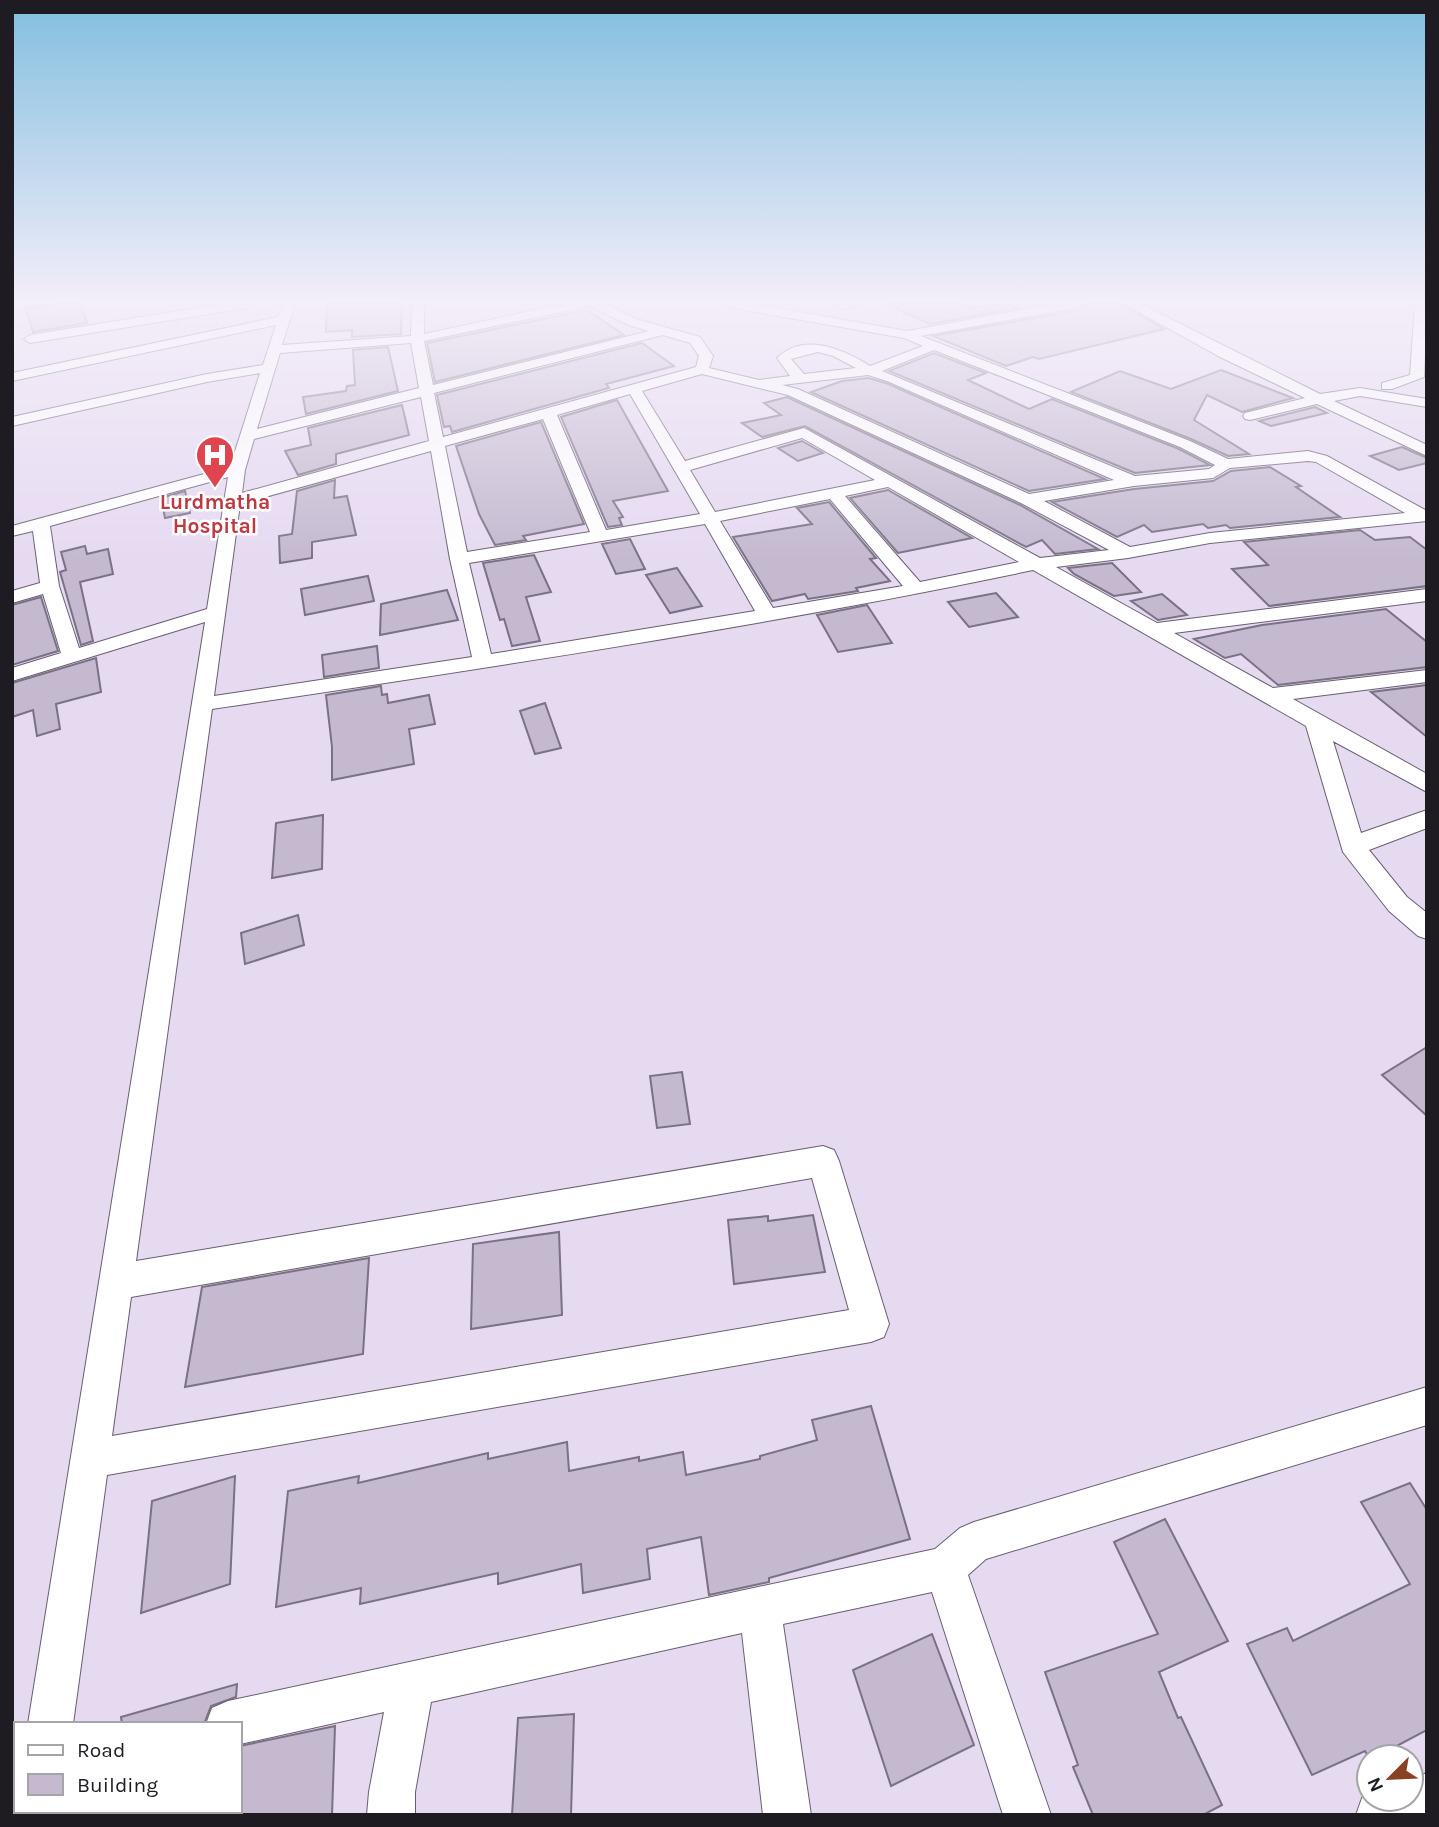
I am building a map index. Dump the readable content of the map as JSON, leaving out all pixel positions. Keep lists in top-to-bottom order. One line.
{"places":{"hospital":["Lurdmatha Hospital"]},"legend":["Road","Building"],"north":"bottom left"}
